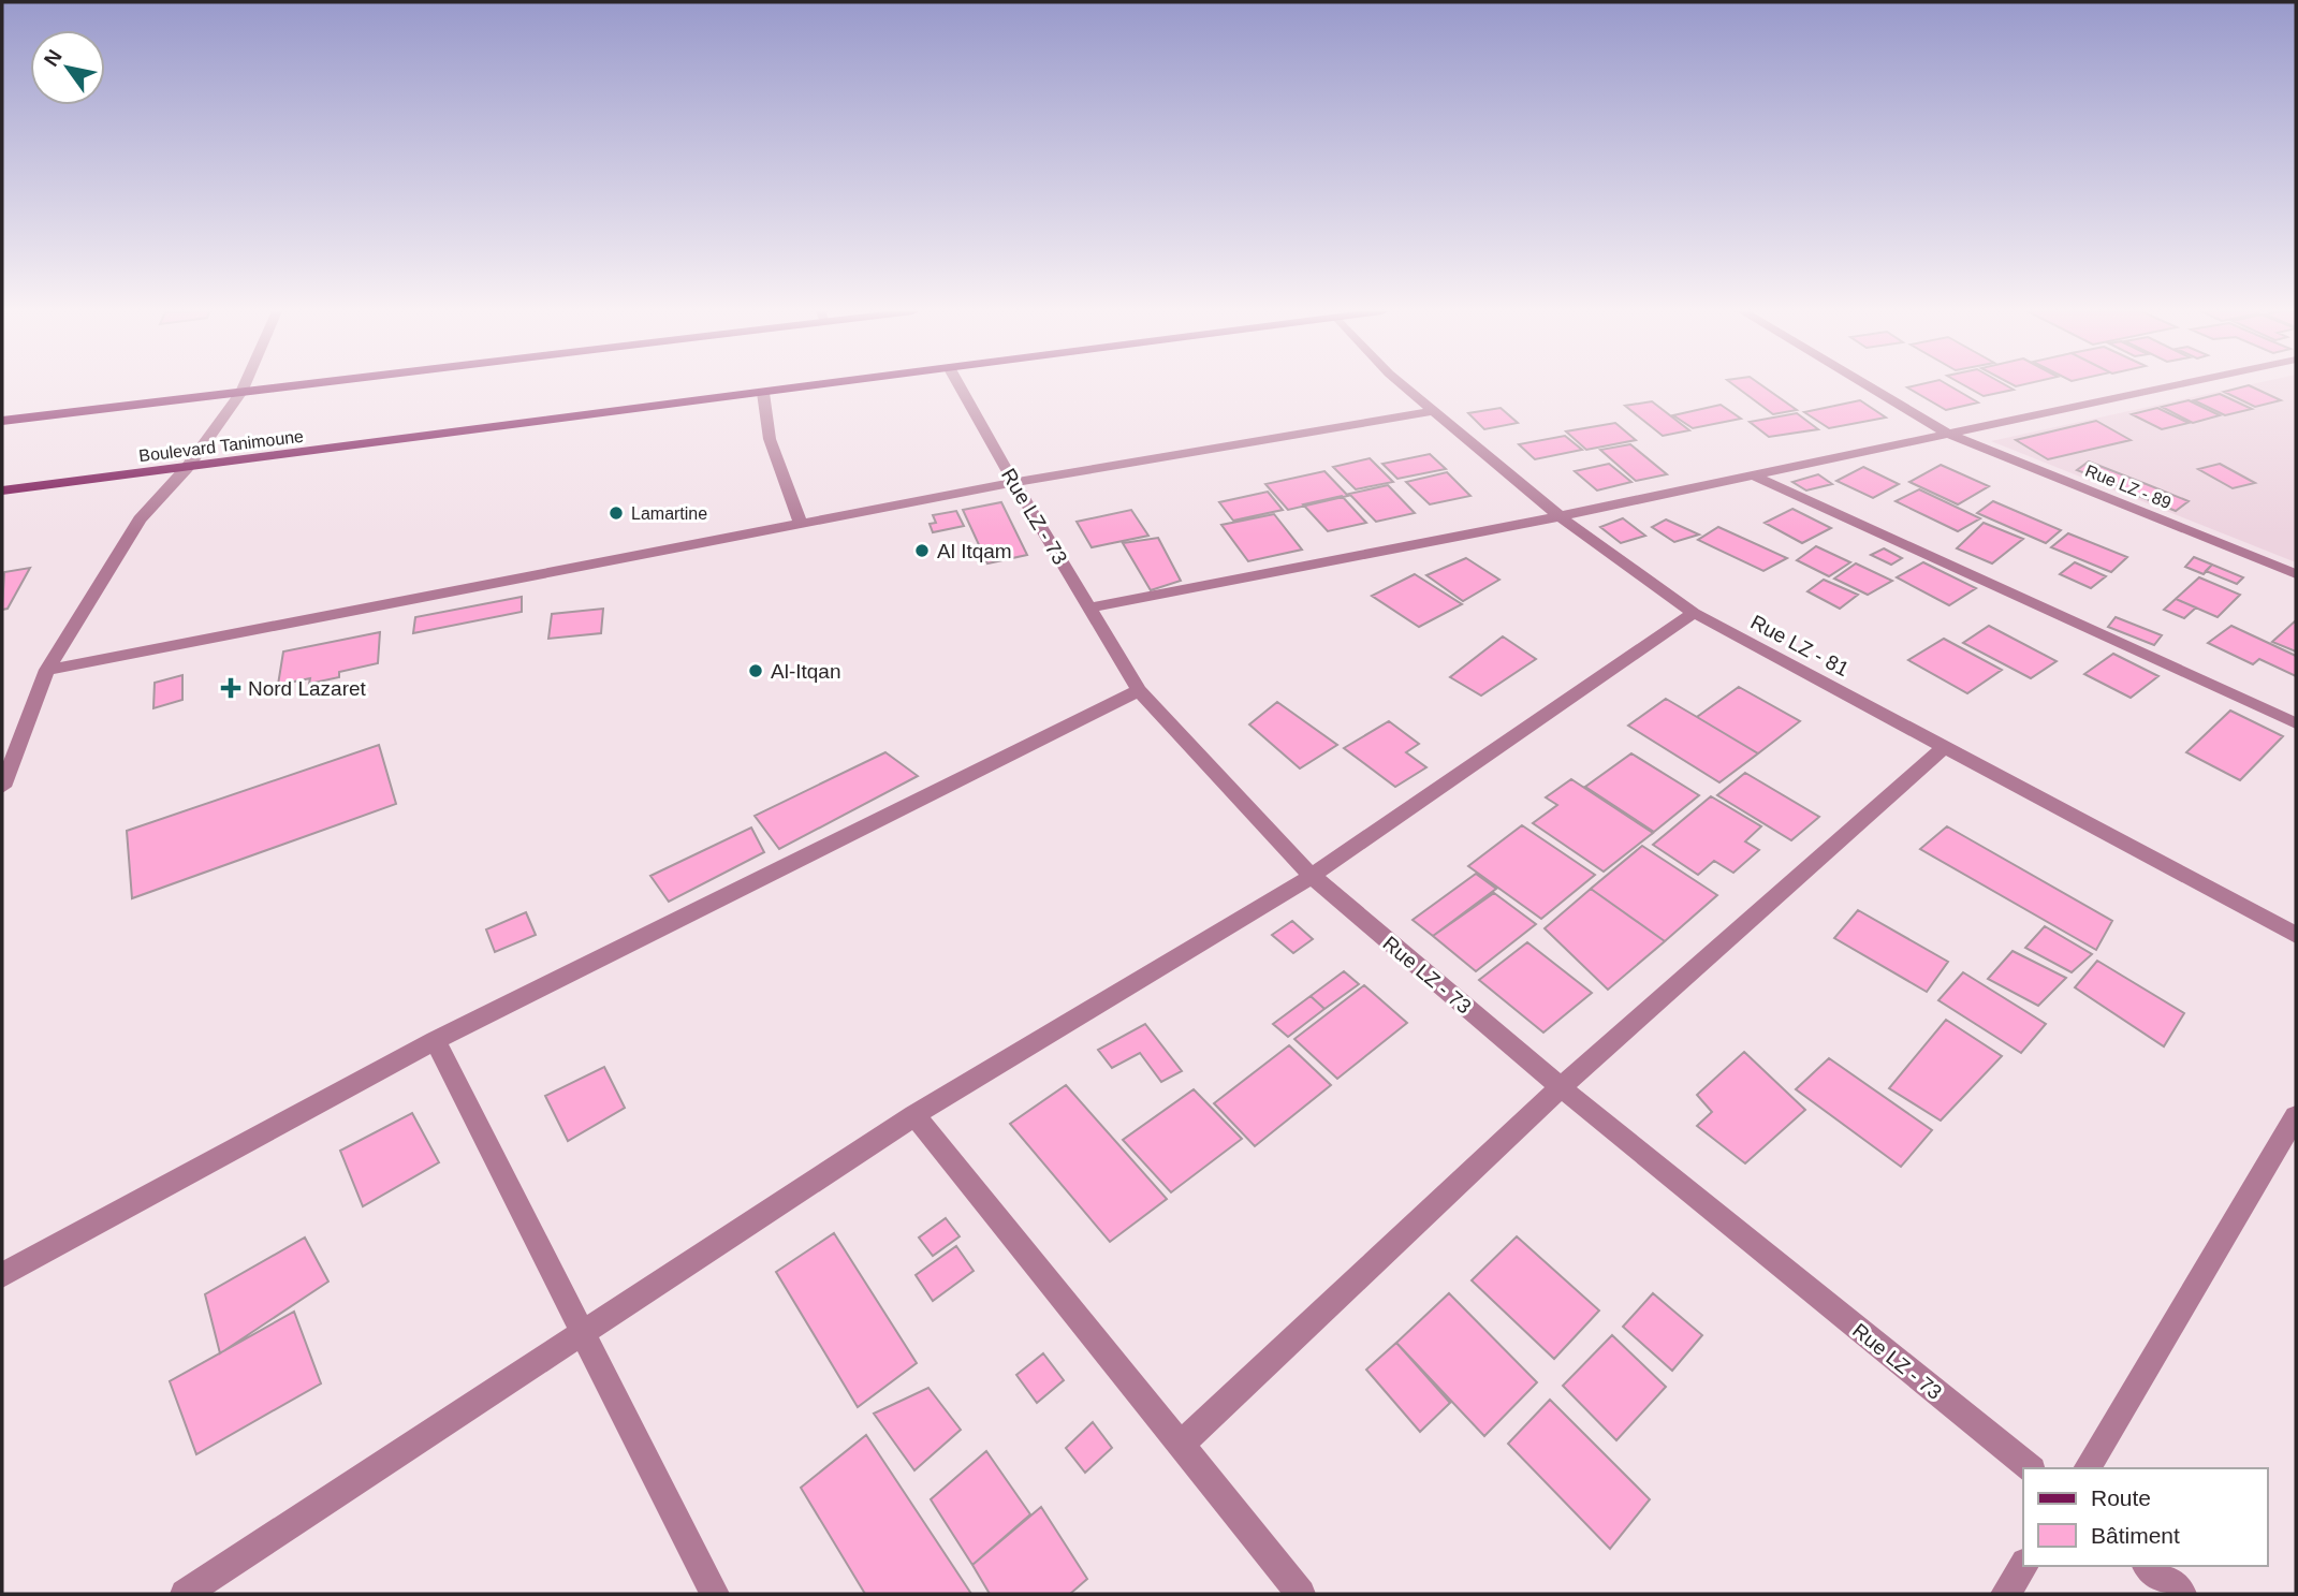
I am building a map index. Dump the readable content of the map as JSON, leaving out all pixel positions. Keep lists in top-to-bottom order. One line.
{"streets":{"main road":["Boulevard Tanimoune"],"street":["Rue LZ - 89","Rue LZ - 73","Rue LZ - 81"]},"places":{"other":["Lamartine","Al Itqam","Al-Itqan"],"health":["Nord Lazaret"]},"legend":["Route","Bâtiment"],"north":"top left"}
